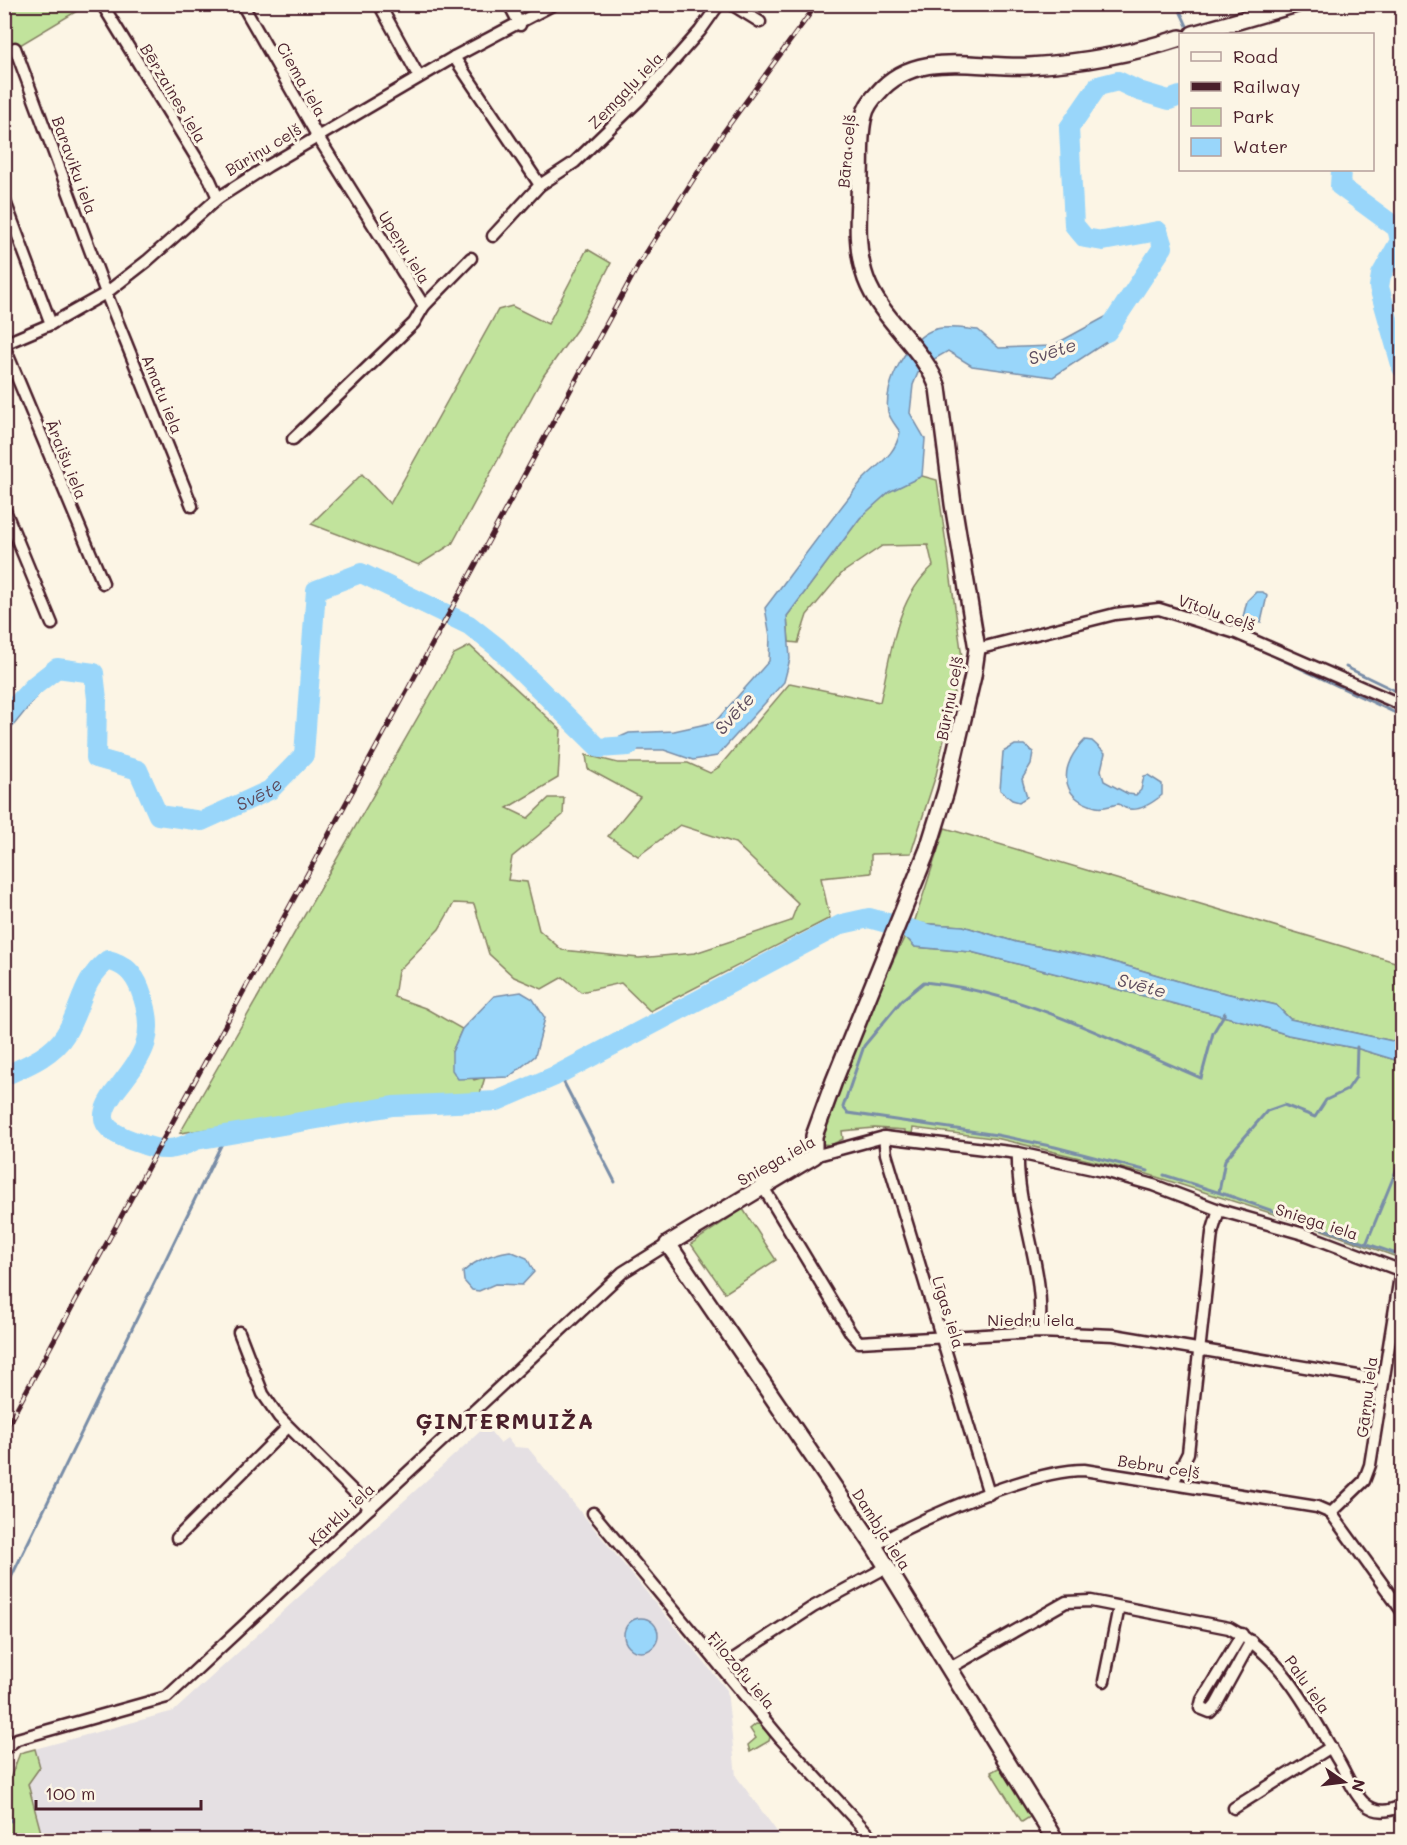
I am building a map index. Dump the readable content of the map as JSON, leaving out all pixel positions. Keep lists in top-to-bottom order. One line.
{"streets":{"street":["Ciema iela","Zemgaļu iela","Bērzaines iela","Būriņu ceļš","Bāra ceļš","Baraviku iela","Upeņu iela","Amatu iela","Āraišu iela","Vītolu ceļš","Sniega iela","Līgas iela","Niedru iela","Gārņu iela","Bebru ceļš","Kārklu iela","Dambja iela","Filozofu iela","Palu iela"]},"crossings":[["Ciema iela","Būriņu ceļš"],["Ciema iela","Upeņu iela"],["Bērzaines iela","Būriņu ceļš"],["Būriņu ceļš","Bāra ceļš"],["Būriņu ceļš","Baraviku iela"],["Būriņu ceļš","Upeņu iela"],["Būriņu ceļš","Amatu iela"],["Būriņu ceļš","Āraišu iela"],["Būriņu ceļš","Vītolu ceļš"],["Būriņu ceļš","Sniega iela"],["Baraviku iela","Amatu iela"],["Sniega iela","Līgas iela"],["Sniega iela","Niedru iela"],["Sniega iela","Gārņu iela"],["Sniega iela","Kārklu iela"],["Sniega iela","Dambja iela"],["Līgas iela","Niedru iela"],["Līgas iela","Bebru ceļš"],["Niedru iela","Gārņu iela"],["Gārņu iela","Bebru ceļš"],["Bebru ceļš","Dambja iela"],["Kārklu iela","Dambja iela"],["Dambja iela","Palu iela"]],"districts":["ĢINTERMUIŽA"],"water":["Svēte"],"legend":["Road","Railway","Park","Water"],"scale_bar":"100 m","north":"right"}
